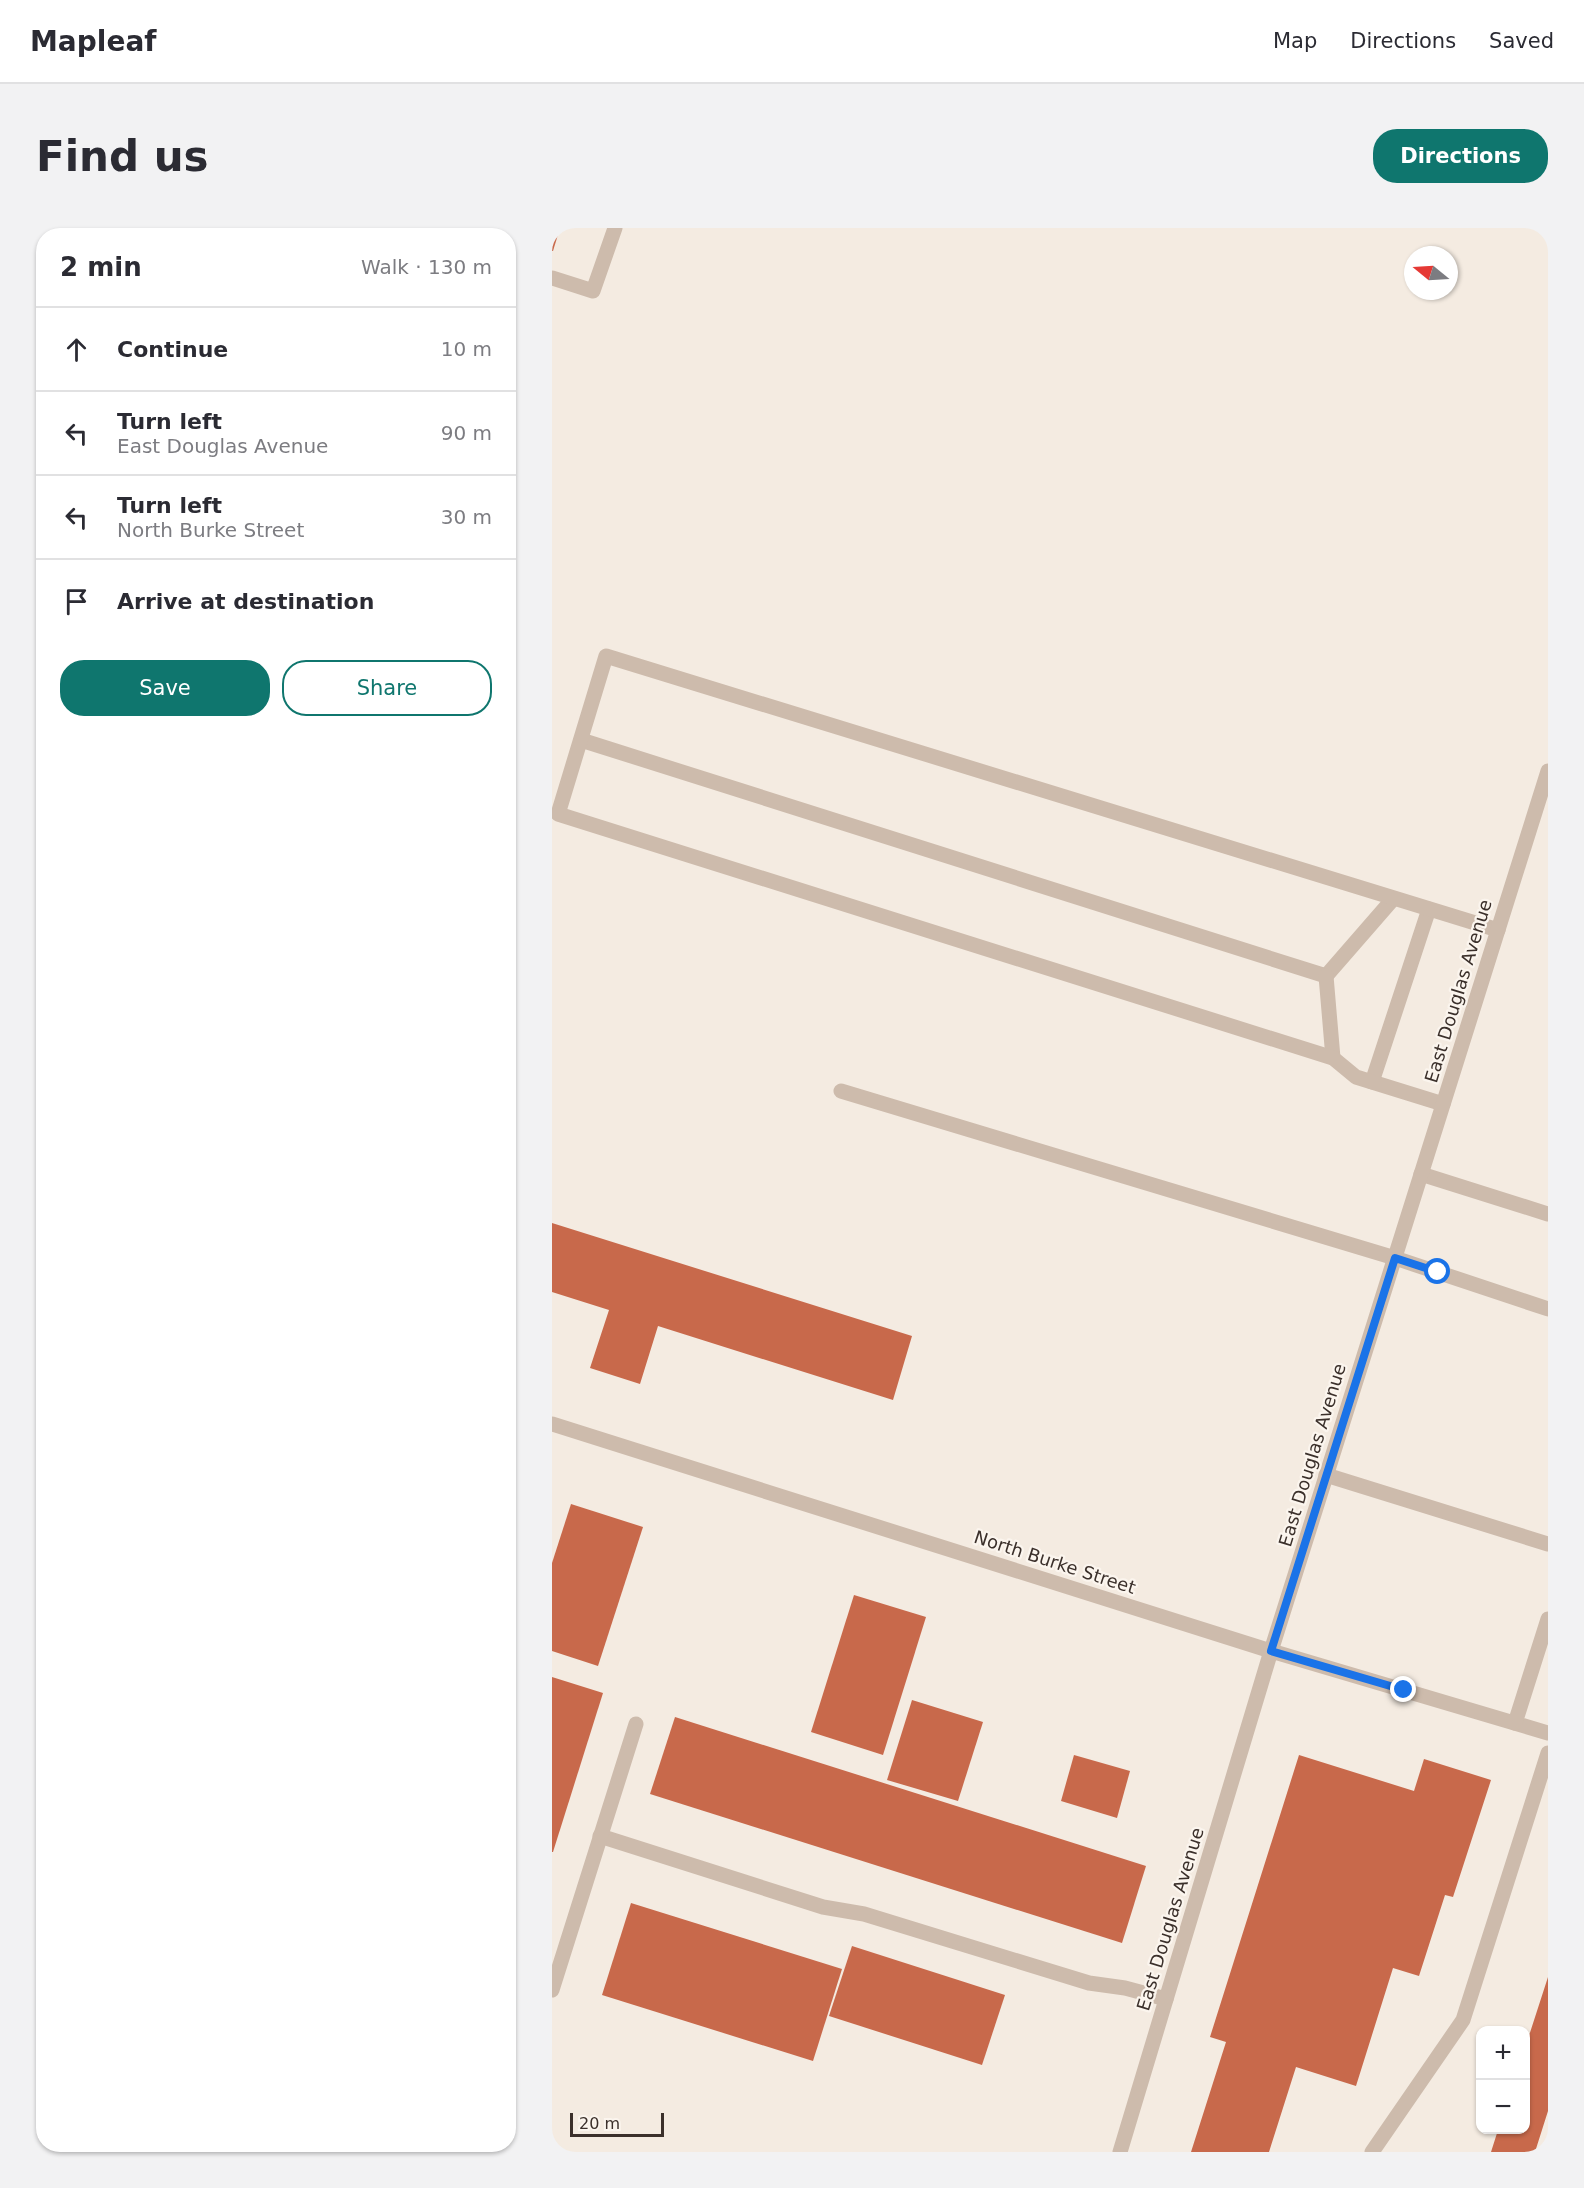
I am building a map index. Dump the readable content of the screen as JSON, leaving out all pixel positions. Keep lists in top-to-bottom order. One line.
{"streets":{"street":["East Douglas Avenue","North Burke Street"]},"crossings":[["East Douglas Avenue","North Burke Street"]],"scale_bar":"20 m","north":"left","page":{"header":"Mapleaf","nav":["Map","Directions","Saved"],"buttons":["Directions",["Save","Share"]],"title":"Find us","heading":["2 min","Walk · 130 m"],"list":[["Continue","10 m"],["Turn left","East Douglas Avenue","90 m"],["Turn left","North Burke Street","30 m"],"Arrive at destination"],"map_buttons":["+","−"],"scale":"20 m"}}
